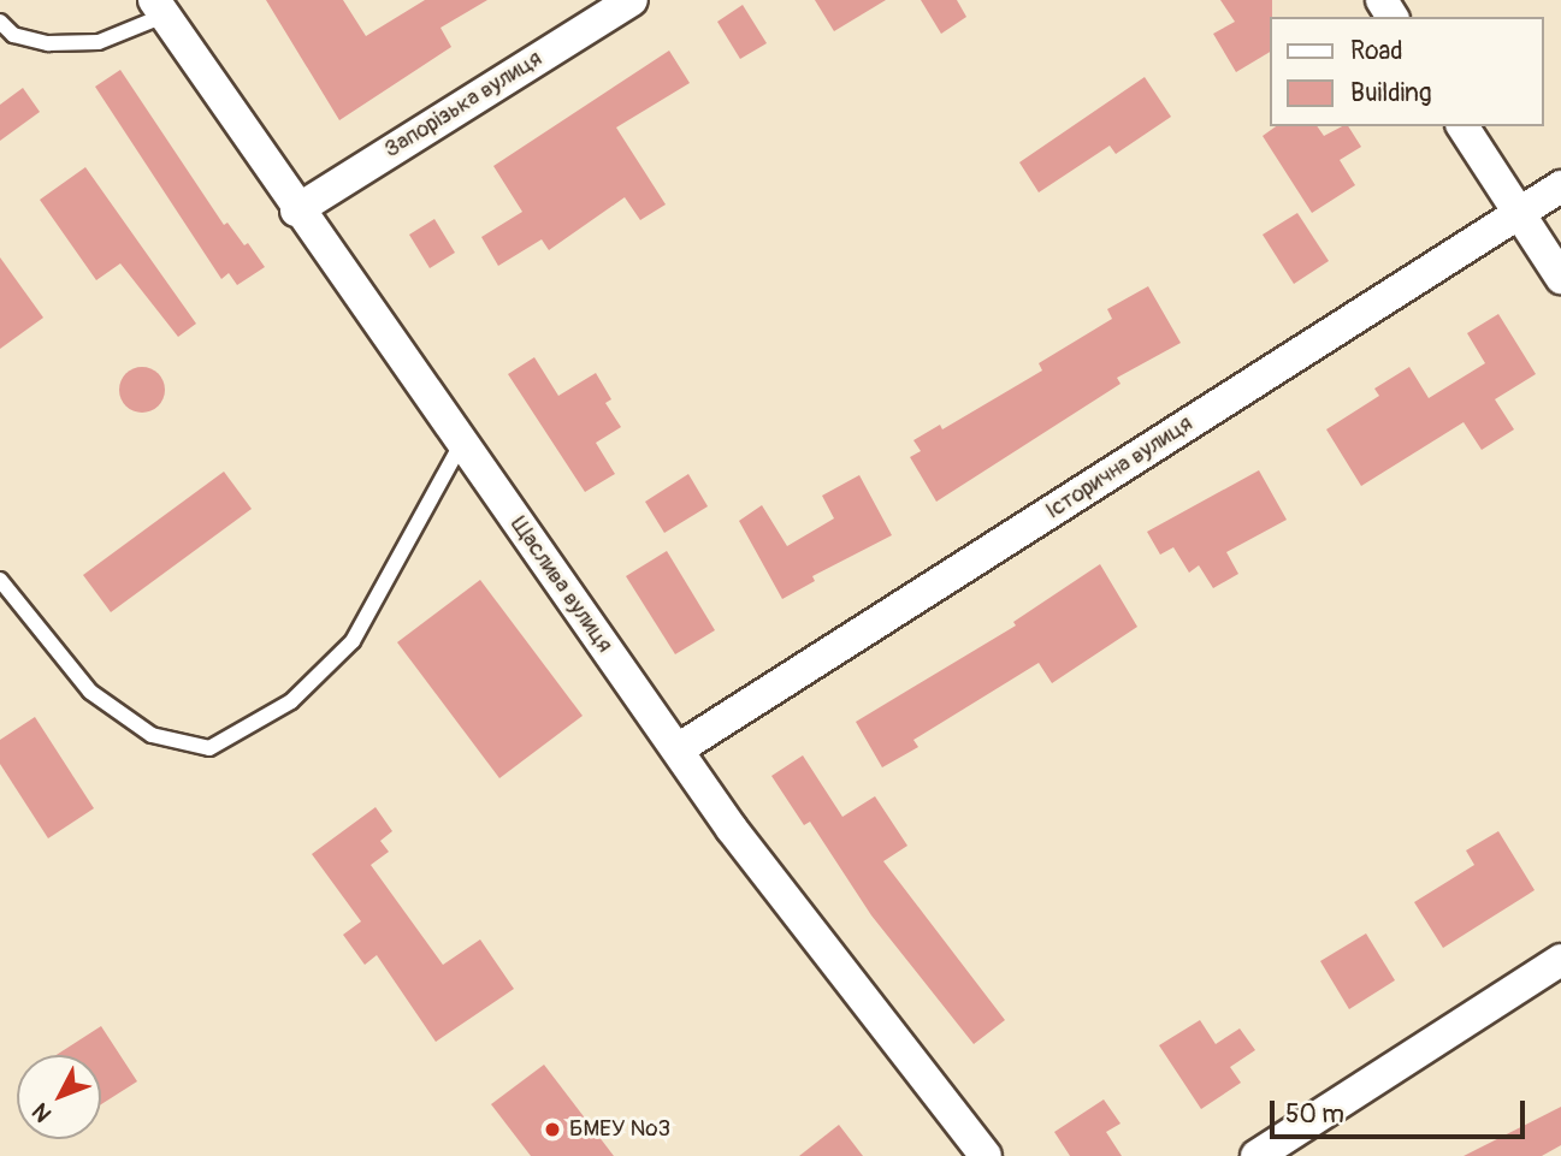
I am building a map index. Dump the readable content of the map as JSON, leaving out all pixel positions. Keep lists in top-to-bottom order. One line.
{"streets":{"street":["Запорізька вулиця","Історична вулиця","Щаслива вулиця"]},"crossings":[["Запорізька вулиця","Щаслива вулиця"],["Історична вулиця","Щаслива вулиця"]],"places":["БМЕУ №3"],"legend":["Road","Building"],"scale_bar":"50 m","north":"bottom left"}
